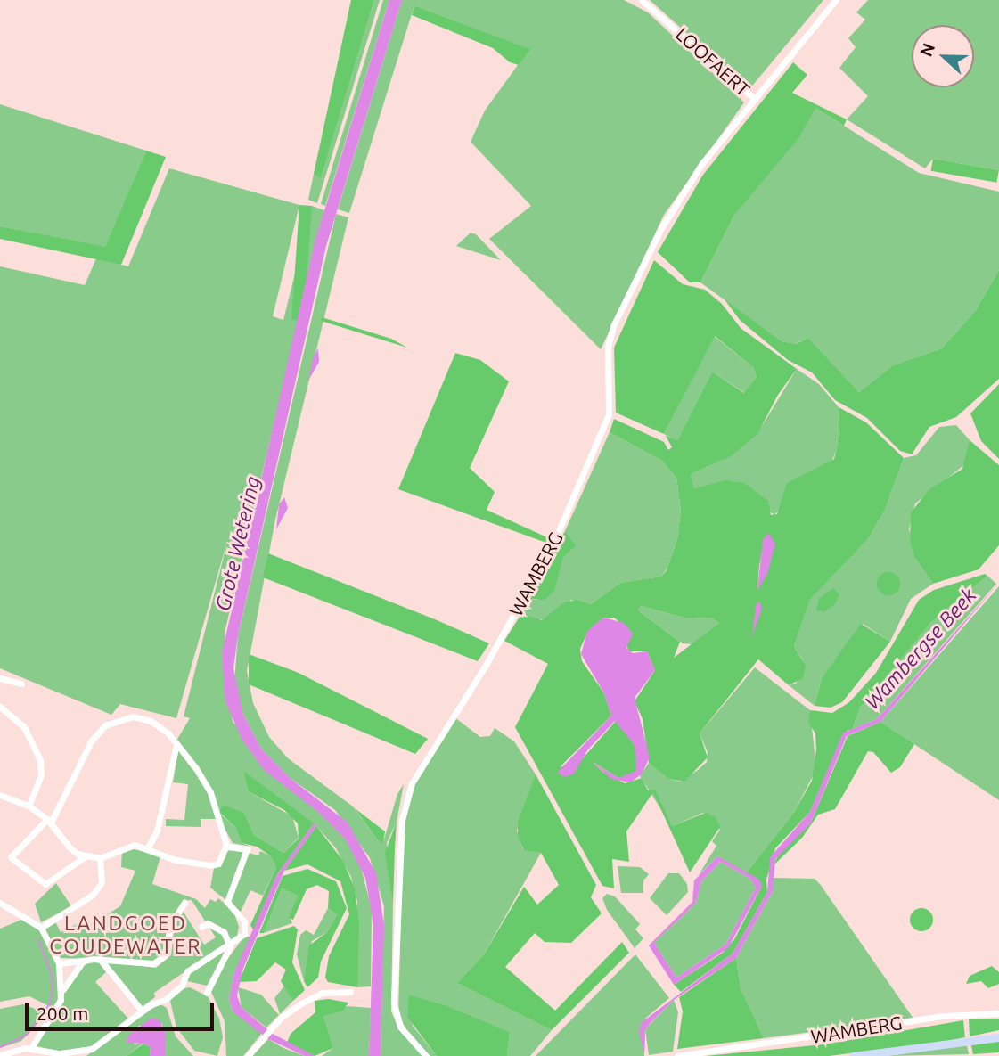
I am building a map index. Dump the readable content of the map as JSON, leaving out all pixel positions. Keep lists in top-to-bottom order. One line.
{"streets":{"main road":["WAMBERG"],"street":["LOOFAERT"]},"crossings":[["LOOFAERT","WAMBERG"]],"districts":["LANDGOED COUDEWATER"],"water":["Grote Wetering","Wambergse Beek"],"scale_bar":"200 m","north":"left"}
